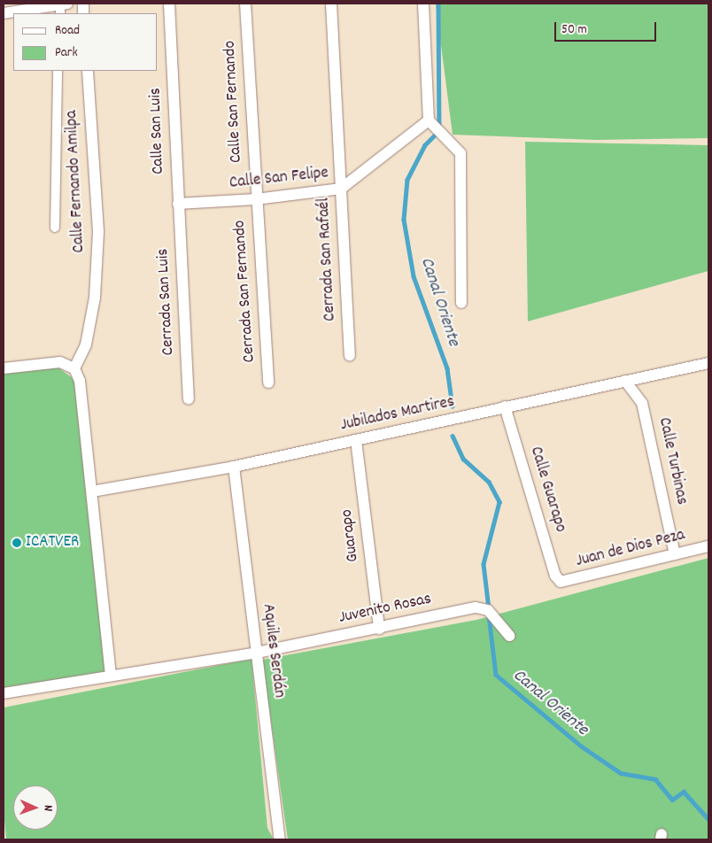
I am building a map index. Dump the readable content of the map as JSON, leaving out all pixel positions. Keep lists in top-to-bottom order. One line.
{"streets":{"street":["Calle San Fernando","Calle San Luis","Calle San Felipe","Calle Fernando Amilpa","Cerrada San Rafaél","Cerrada San Fernando","Cerrada San Luis","Jubilados Martires","Calle Turbinas","Calle Guarapo","Guarapo","Juan de Dios Peza","Juvenito Rosas","Aquiles Serdán"]},"crossings":[["Calle San Fernando","Calle San Felipe"],["Calle San Fernando","Cerrada San Fernando"],["Calle San Luis","Calle San Felipe"],["Calle San Luis","Cerrada San Luis"],["Calle San Felipe","Cerrada San Rafaél"],["Calle San Felipe","Cerrada San Fernando"],["Calle San Felipe","Cerrada San Luis"],["Jubilados Martires","Calle Turbinas"],["Jubilados Martires","Calle Guarapo"],["Jubilados Martires","Guarapo"],["Jubilados Martires","Aquiles Serdán"],["Calle Turbinas","Juan de Dios Peza"],["Calle Guarapo","Juan de Dios Peza"],["Guarapo","Juvenito Rosas"],["Juvenito Rosas","Aquiles Serdán"]],"water":["Canal Oriente"],"places":["ICATVER"],"legend":["Road","Park"],"scale_bar":"50 m","north":"right"}
